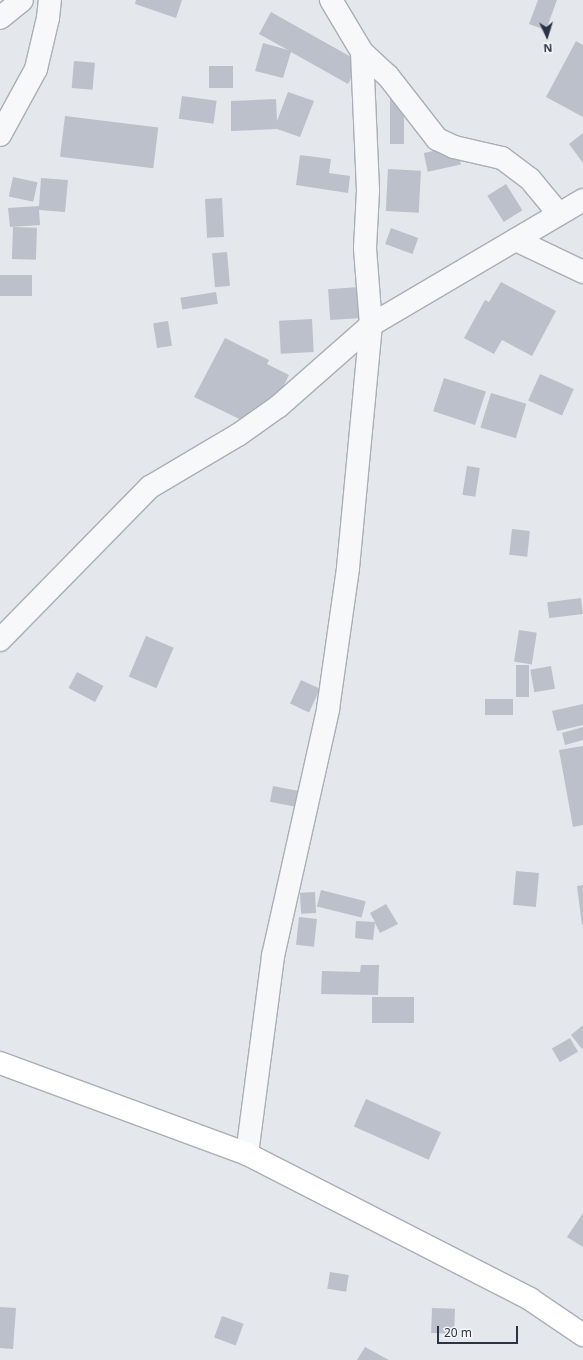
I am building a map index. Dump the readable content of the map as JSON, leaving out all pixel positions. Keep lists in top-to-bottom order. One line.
{"scale_bar":"20 m","north":"bottom"}
